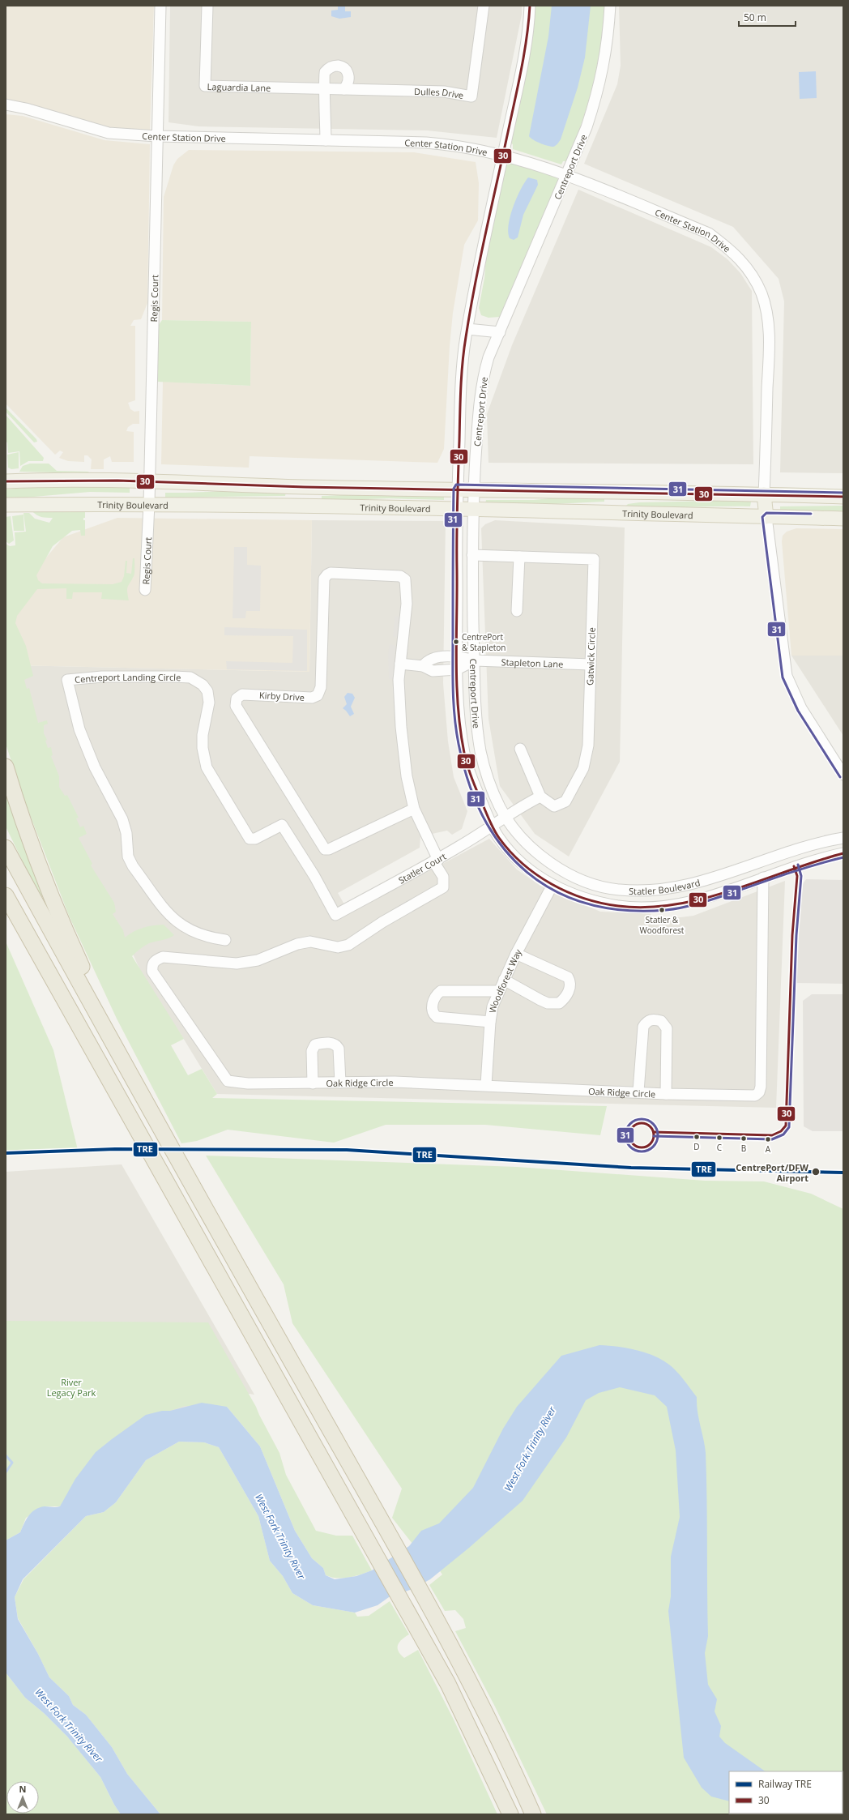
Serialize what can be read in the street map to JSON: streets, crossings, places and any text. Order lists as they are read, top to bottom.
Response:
{
  "streets": {
    "main road": ["Trinity Boulevard"],
    "street": [
      "Laguardia Lane",
      "Dulles Drive",
      "Center Station Drive",
      "Centreport Drive",
      "Regis Court",
      "Gatwick Circle",
      "Stapleton Lane",
      "Centreport Landing Circle",
      "Kirby Drive",
      "Statler Court",
      "Statler Boulevard",
      "Woodforest Way",
      "Oak Ridge Circle"
    ]
  },
  "crossings": [
    ["Laguardia Lane", "Dulles Drive"],
    ["Center Station Drive", "Centreport Drive"],
    ["Center Station Drive", "Regis Court"],
    ["Centreport Drive", "Trinity Boulevard"],
    ["Centreport Drive", "Gatwick Circle"],
    ["Centreport Drive", "Stapleton Lane"],
    ["Centreport Drive", "Statler Court"],
    ["Centreport Drive", "Statler Boulevard"],
    ["Regis Court", "Trinity Boulevard"],
    ["Gatwick Circle", "Stapleton Lane"],
    ["Centreport Landing Circle", "Statler Court"],
    ["Kirby Drive", "Statler Court"],
    ["Kirby Drive", "Oak Ridge Circle"],
    ["Statler Court", "Statler Boulevard"],
    ["Statler Court", "Oak Ridge Circle"],
    ["Statler Boulevard", "Woodforest Way"],
    ["Statler Boulevard", "Oak Ridge Circle"],
    ["Woodforest Way", "Oak Ridge Circle"]
  ],
  "water": ["West Fork Trinity River"],
  "parks": ["River Legacy Park"],
  "places": [
    "CentrePort & Stapleton",
    "Statler & Woodforest",
    "D",
    "C",
    "B",
    "A",
    "CentrePort/DFW Airport"
  ],
  "lines": ["transit line 30", "transit line 31", "rail line TRE"],
  "legend": ["Railway TRE", "30"],
  "scale_bar": "50 m",
  "north": "top"
}
